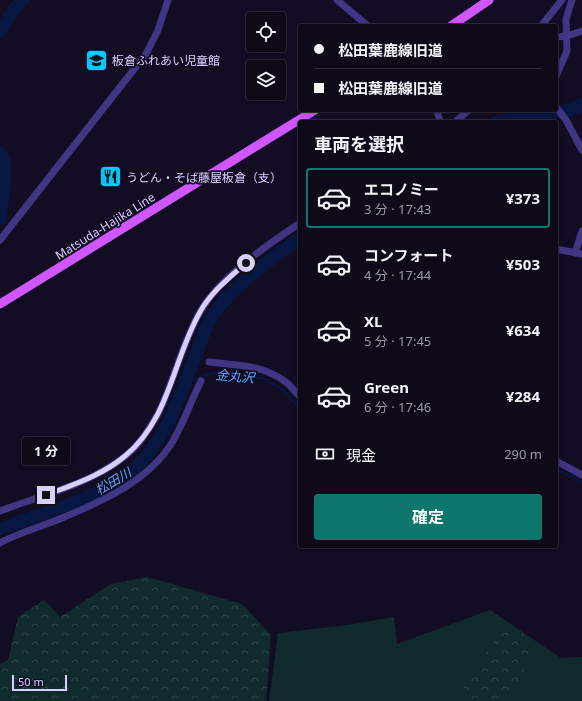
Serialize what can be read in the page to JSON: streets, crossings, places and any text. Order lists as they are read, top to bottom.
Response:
{
  "streets": {
    "main road": ["Matsuda-Hajika Line"]
  },
  "water": ["金丸沢", "松田川"],
  "places": {
    "school or university": ["板倉ふれあい児童館"],
    "restaurant": ["うどん・そば藤屋板倉（支）"]
  },
  "scale_bar": "50 m",
  "page": {
    "banner": ["松田葉鹿線旧道", "松田葉鹿線旧道"],
    "heading": "車両を選択",
    "list": [
      {
        "name": "エコノミー",
        "note": "3 分 · 17:43",
        "value": "¥373"
      },
      {
        "name": "コンフォート",
        "note": "4 分 · 17:44",
        "value": "¥503"
      },
      {
        "name": "XL",
        "note": "5 分 · 17:45",
        "value": "¥634"
      },
      {
        "name": "Green",
        "note": "6 分 · 17:46",
        "value": "¥284"
      }
    ],
    "pay": ["現金", "290 m"],
    "bubble": "1 分",
    "buttons": "確定",
    "scale": "50 m"
  }
}
